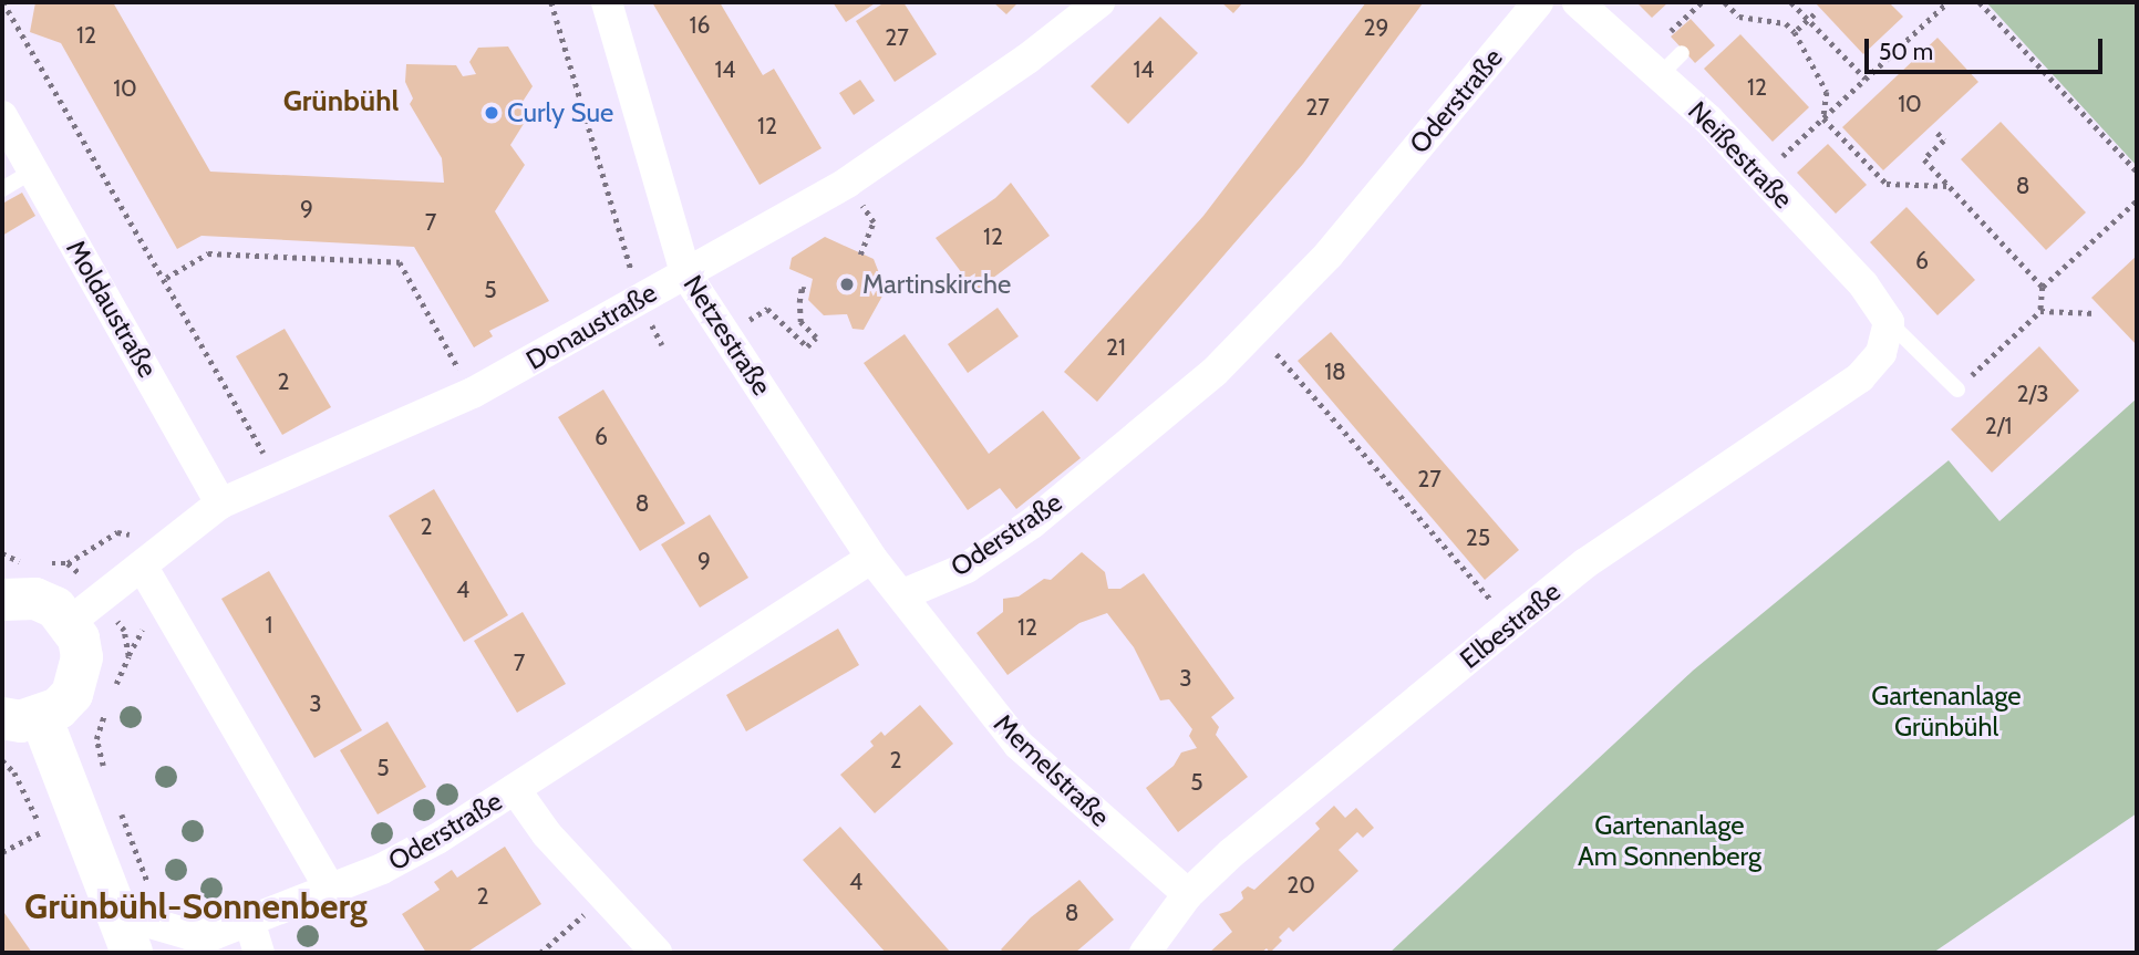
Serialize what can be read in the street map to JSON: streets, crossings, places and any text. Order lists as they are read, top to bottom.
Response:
{
  "streets": {
    "street": [
      "Oderstraße",
      "Neißestraße",
      "Moldaustraße",
      "Donaustraße",
      "Netzestraße",
      "Elbestraße",
      "Memelstraße"
    ]
  },
  "crossings": [
    ["Oderstraße", "Netzestraße"],
    ["Oderstraße", "Memelstraße"],
    ["Neißestraße", "Elbestraße"],
    ["Moldaustraße", "Donaustraße"],
    ["Donaustraße", "Netzestraße"],
    ["Elbestraße", "Memelstraße"]
  ],
  "districts": ["Grünbühl", "Grünbühl-Sonnenberg"],
  "parks": ["Gartenanlage Grünbühl", "Gartenanlage Am Sonnenberg"],
  "places": ["Curly Sue", "Martinskirche"],
  "house_numbers": [
    "16",
    "29",
    "12",
    "27",
    "14",
    "14",
    "12",
    "10",
    "10",
    "27",
    "12",
    "8",
    "9",
    "7",
    "12",
    "6",
    "5",
    "21",
    "18",
    "2",
    "2/3",
    "2/1",
    "6",
    "27",
    "8",
    "2",
    "25",
    "9",
    "4",
    "1",
    "12",
    "7",
    "3",
    "3",
    "2",
    "5",
    "5",
    "4",
    "20",
    "2",
    "8"
  ],
  "scale_bar": "50 m"
}
